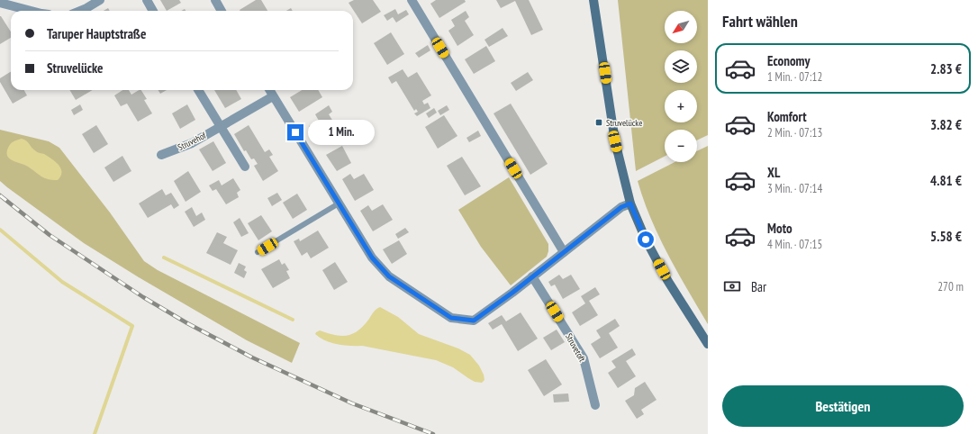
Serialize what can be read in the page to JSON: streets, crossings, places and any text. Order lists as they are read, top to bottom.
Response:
{
  "streets": {
    "street": ["Struvehof", "Struvetoft"]
  },
  "places": {
    "transit": ["Struvelücke"]
  },
  "north": "bottom left",
  "page": {
    "heading": "Fahrt wählen",
    "map_buttons": ["+", "−"],
    "banner": ["Taruper Hauptstraße", "Struvelücke"],
    "list": [
      {
        "name": "Economy",
        "note": "1 Min. · 07:12",
        "value": "2.83 €"
      },
      {
        "name": "Komfort",
        "note": "2 Min. · 07:13",
        "value": "3.82 €"
      },
      {
        "name": "XL",
        "note": "3 Min. · 07:14",
        "value": "4.81 €"
      },
      {
        "name": "Moto",
        "note": "4 Min. · 07:15",
        "value": "5.58 €"
      }
    ],
    "bubble": "1 Min.",
    "pay": ["Bar", "270 m"],
    "buttons": "Bestätigen"
  }
}
